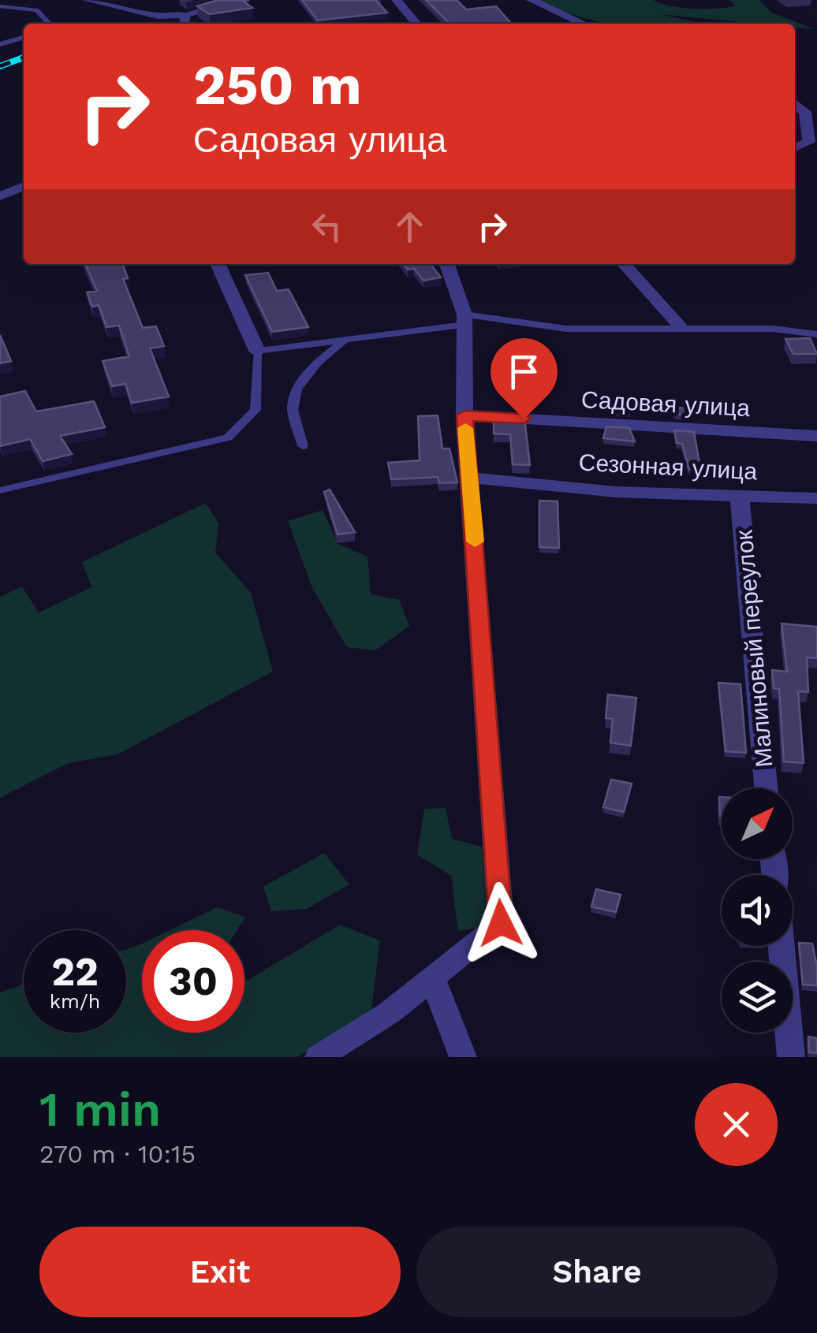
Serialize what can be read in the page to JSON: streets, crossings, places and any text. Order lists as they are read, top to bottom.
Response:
{
  "streets": {
    "street": ["Садовая улица", "Сезонная улица", "Малиновый переулок"]
  },
  "crossings": [
    ["Сезонная улица", "Малиновый переулок"]
  ],
  "north": "top right",
  "page": {
    "turn": ["250 m", "Садовая улица"],
    "speed": "22 km/h",
    "limit": "30",
    "heading": ["1 min", "270 m · 10:15"],
    "buttons": ["Exit", "Share"]
  }
}
